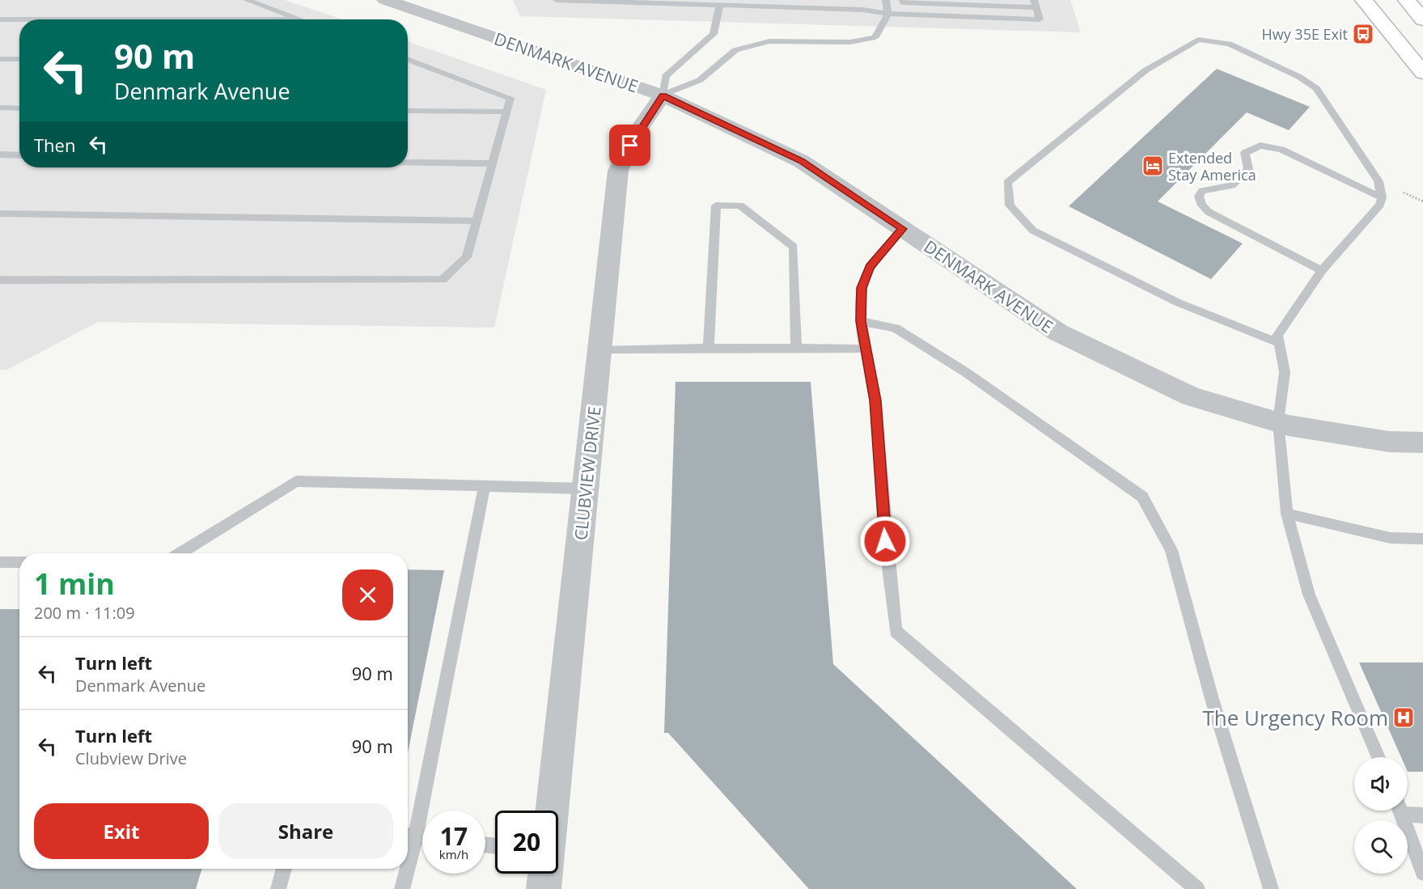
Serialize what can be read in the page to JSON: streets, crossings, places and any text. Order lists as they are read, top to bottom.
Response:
{
  "streets": {
    "street": ["DENMARK AVENUE", "CLUBVIEW DRIVE"]
  },
  "crossings": [
    ["DENMARK AVENUE", "CLUBVIEW DRIVE"]
  ],
  "places": {
    "bus stop": ["Hwy 35E Exit"],
    "hotel": ["Extended Stay America"],
    "hospital": ["The Urgency Room"]
  },
  "page": {
    "turn": ["90 m", "Denmark Avenue"],
    "then": "Then",
    "heading": ["1 min", "200 m · 11:09"],
    "list": [
      {
        "name": "Turn left",
        "note": "Denmark Avenue",
        "value": "90 m"
      },
      {
        "name": "Turn left",
        "note": "Clubview Drive",
        "value": "90 m"
      }
    ],
    "buttons": ["Exit", "Share"],
    "speed": "17 km/h",
    "limit": "20"
  }
}
